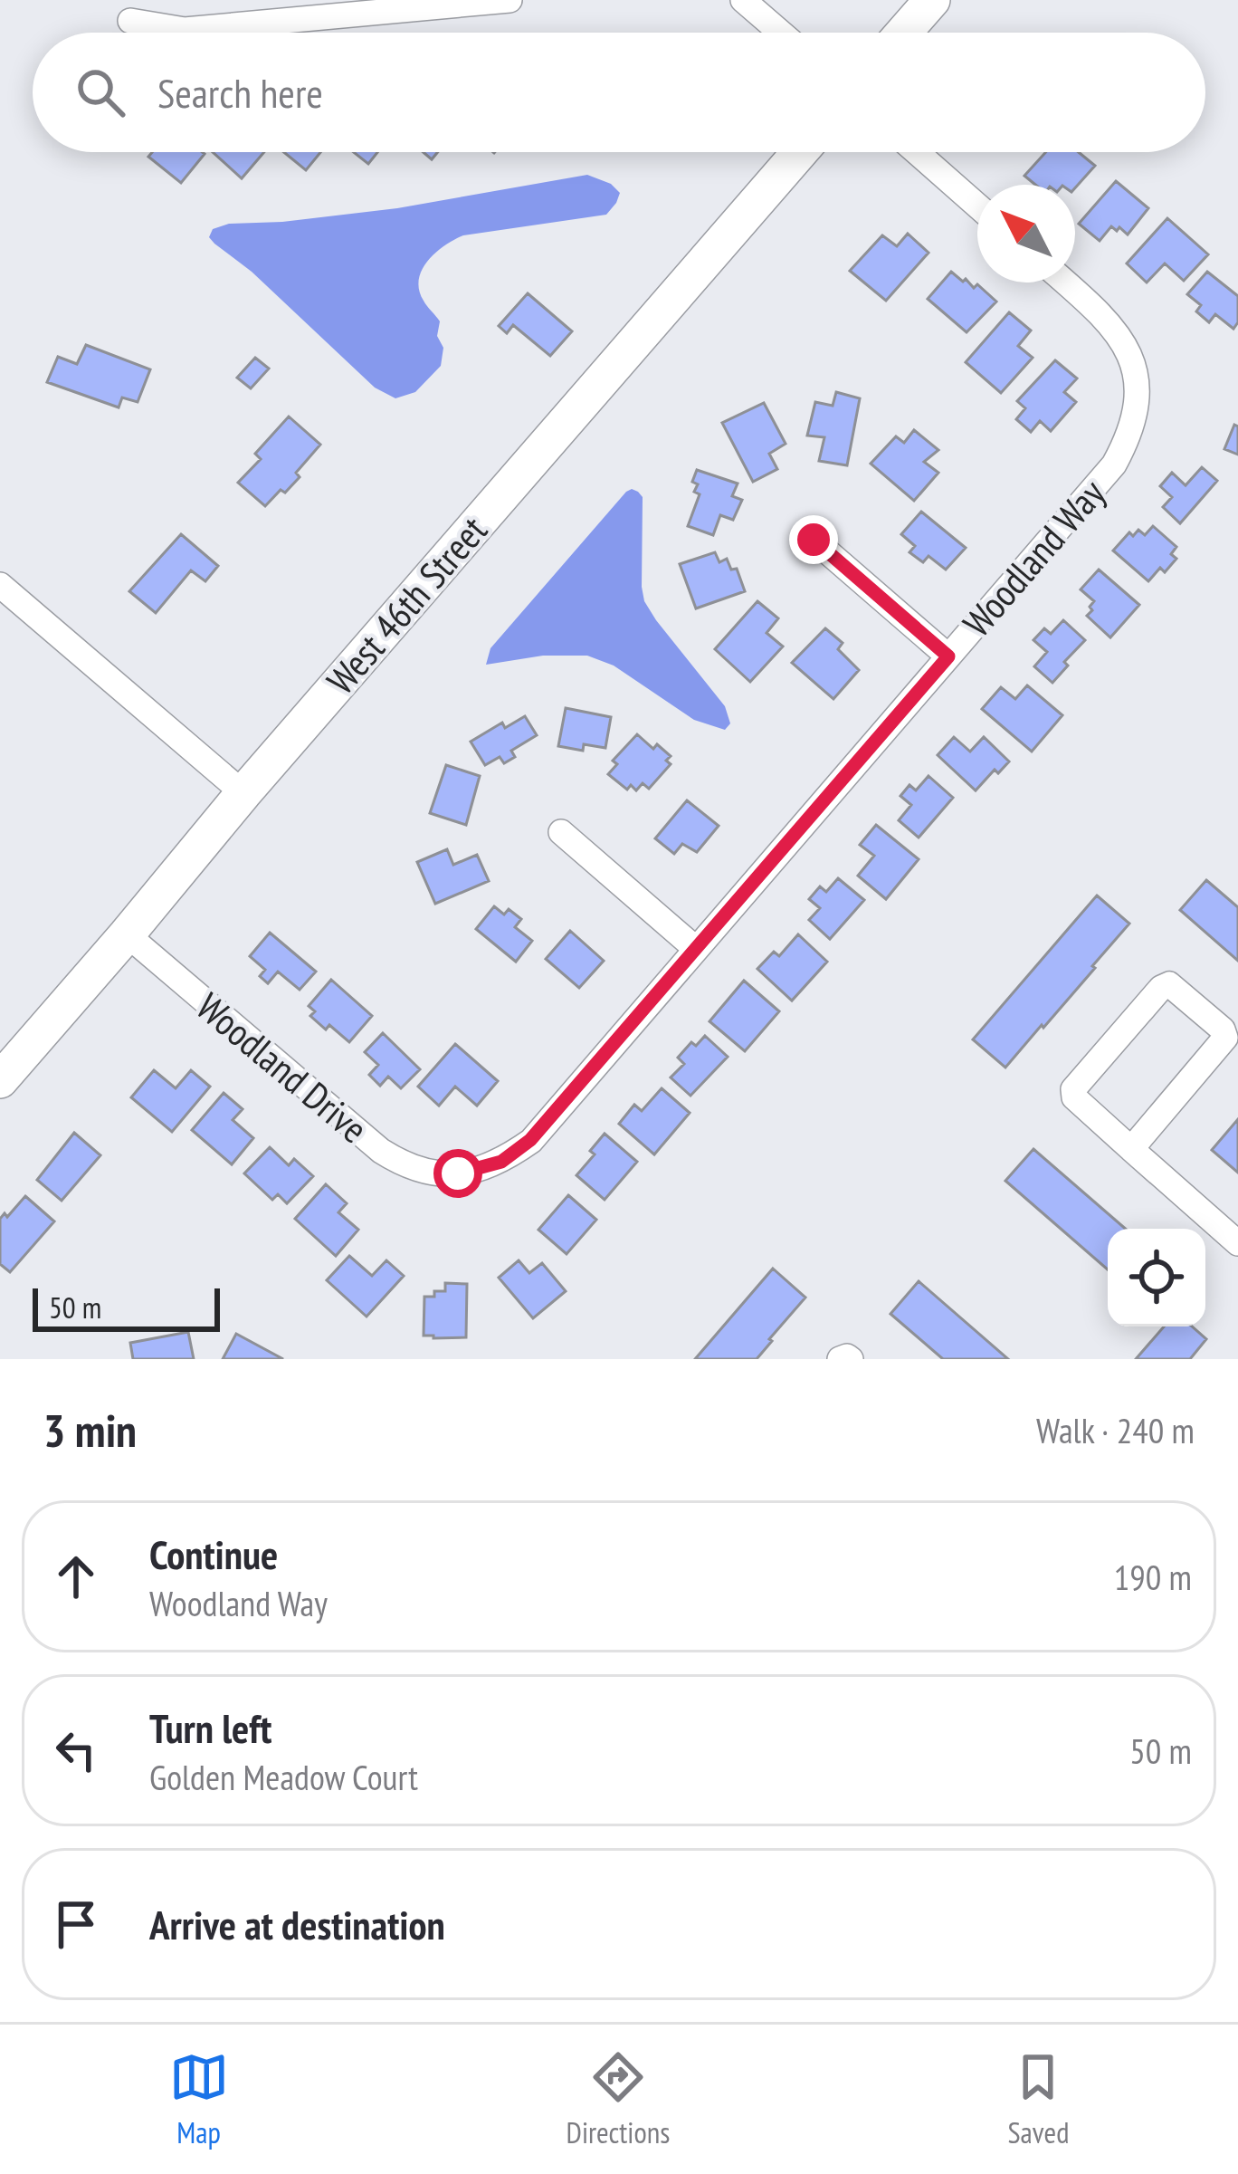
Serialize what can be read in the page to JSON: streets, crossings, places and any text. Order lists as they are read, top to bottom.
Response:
{
  "streets": {
    "street": ["Woodland Way", "West 46th Street", "Woodland Drive"]
  },
  "crossings": [
    ["Woodland Way", "Woodland Drive"],
    ["West 46th Street", "Woodland Drive"]
  ],
  "scale_bar": "50 m",
  "north": "top left",
  "page": {
    "search": "Search here",
    "scale": "50 m",
    "heading": ["3 min", "Walk · 240 m"],
    "list": [
      ["Continue", "Woodland Way", "190 m"],
      ["Turn left", "Golden Meadow Court", "50 m"],
      "Arrive at destination"
    ],
    "nav": ["Map", "Directions", "Saved"]
  }
}
